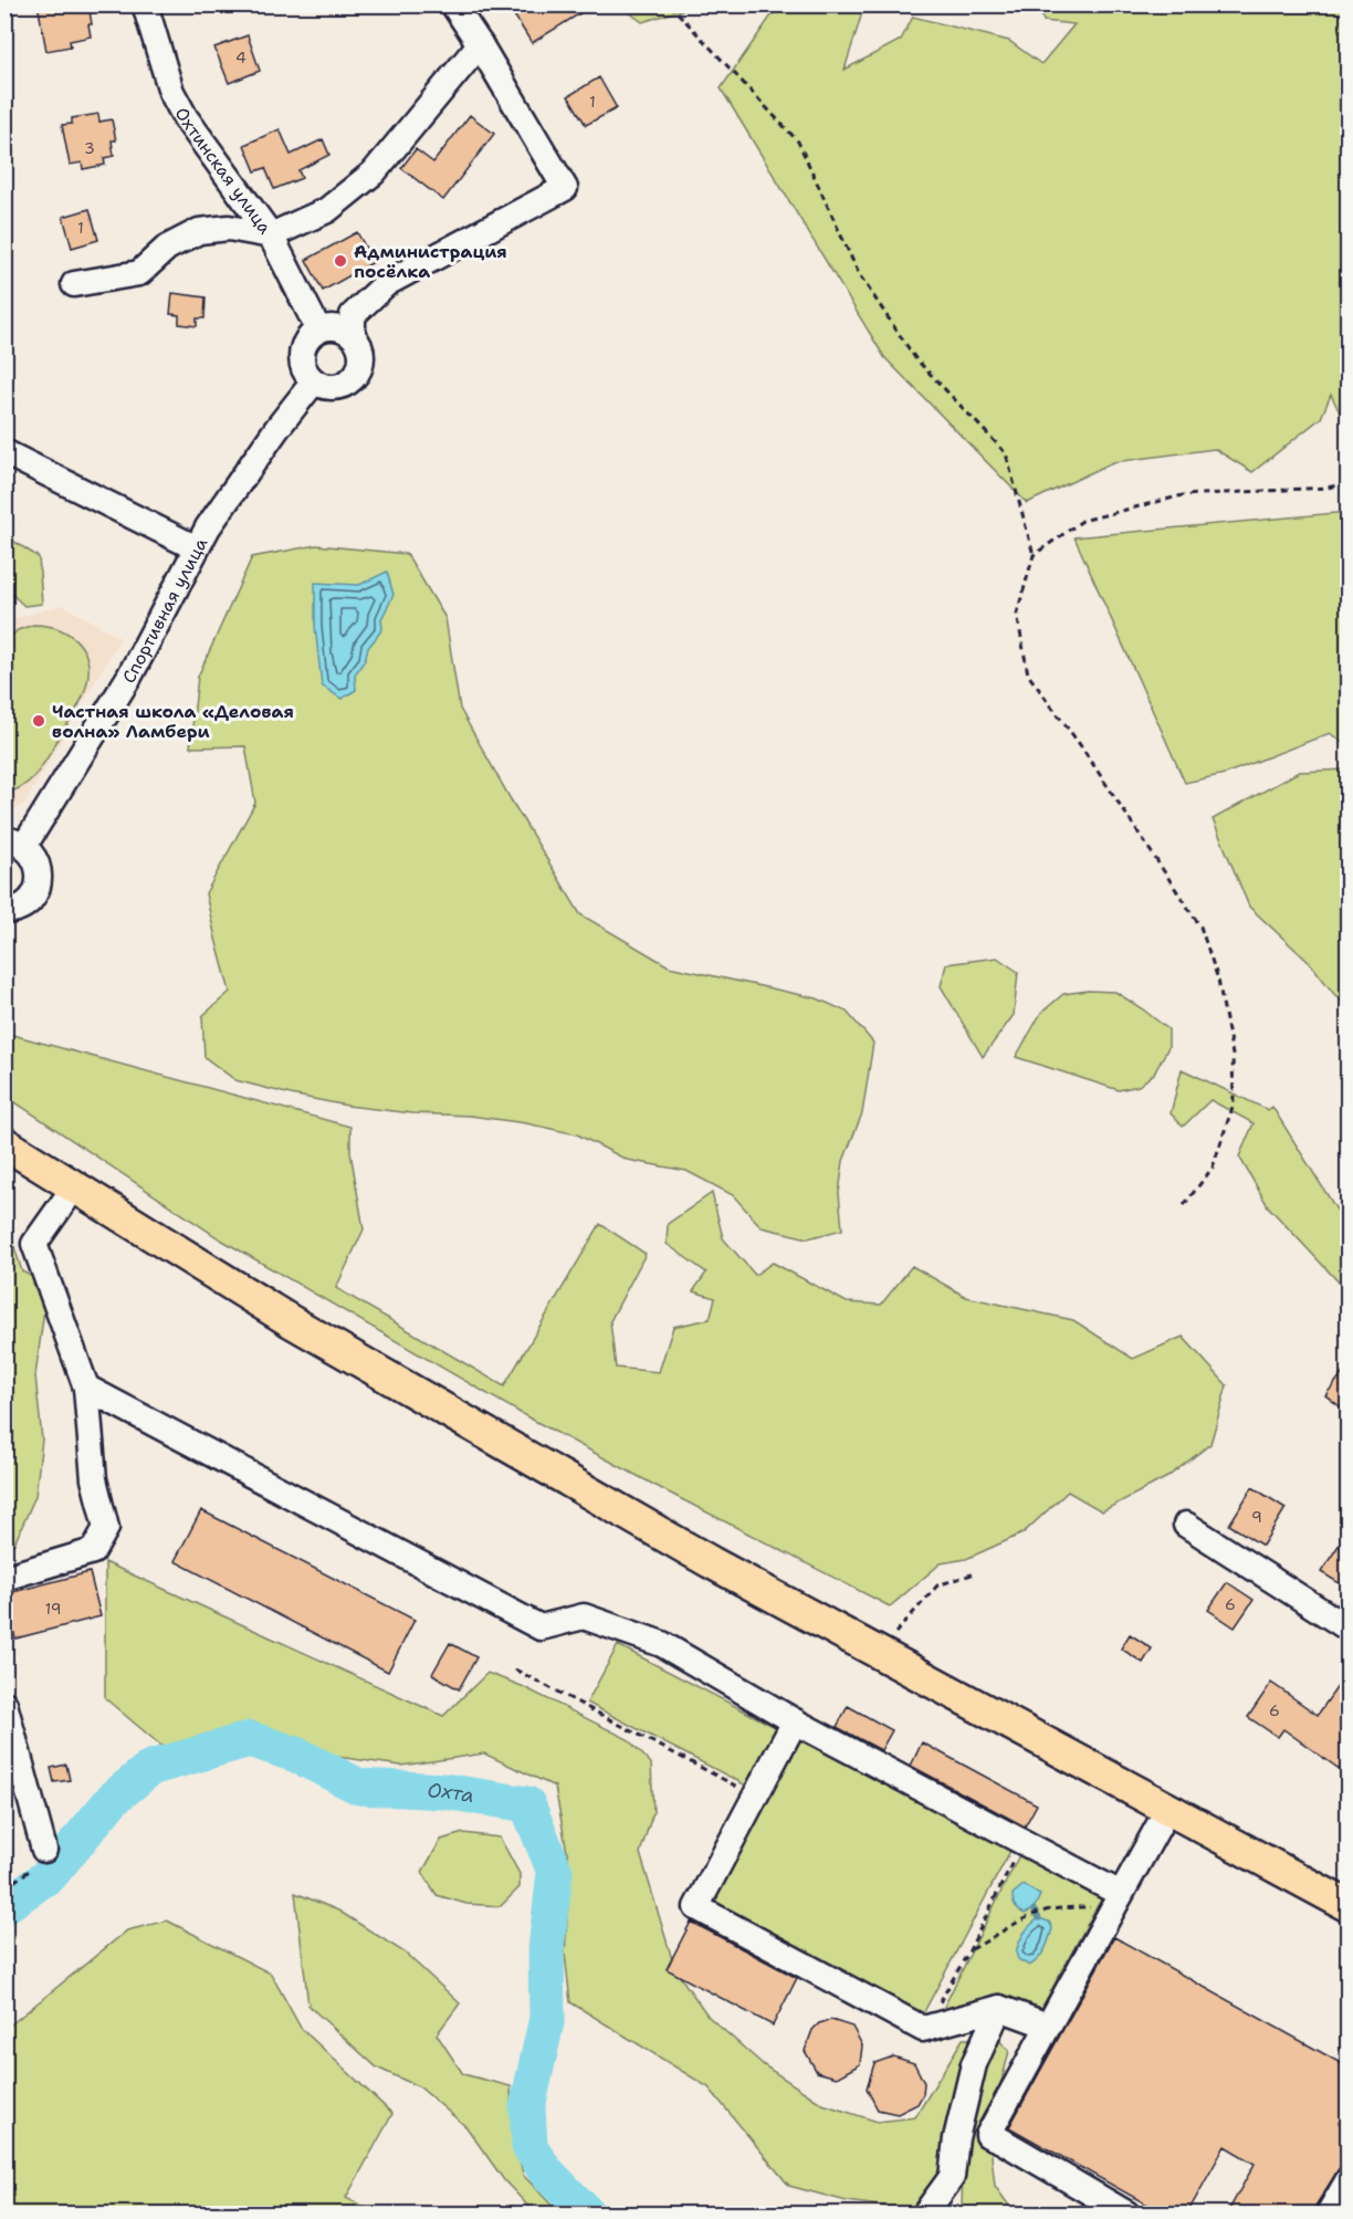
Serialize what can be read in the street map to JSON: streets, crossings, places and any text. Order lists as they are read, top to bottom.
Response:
{
  "streets": {
    "street": ["Охтинская улица", "Спортивная улица"]
  },
  "crossings": [
    ["Охтинская улица", "Спортивная улица"]
  ],
  "water": ["Охта"],
  "places": ["Администрация посёлка", "Частная школа «Деловая волна» Ламбери"],
  "house_numbers": [
    "4",
    "1",
    "3",
    "1",
    "9",
    "6",
    "19",
    "6"
  ]
}
